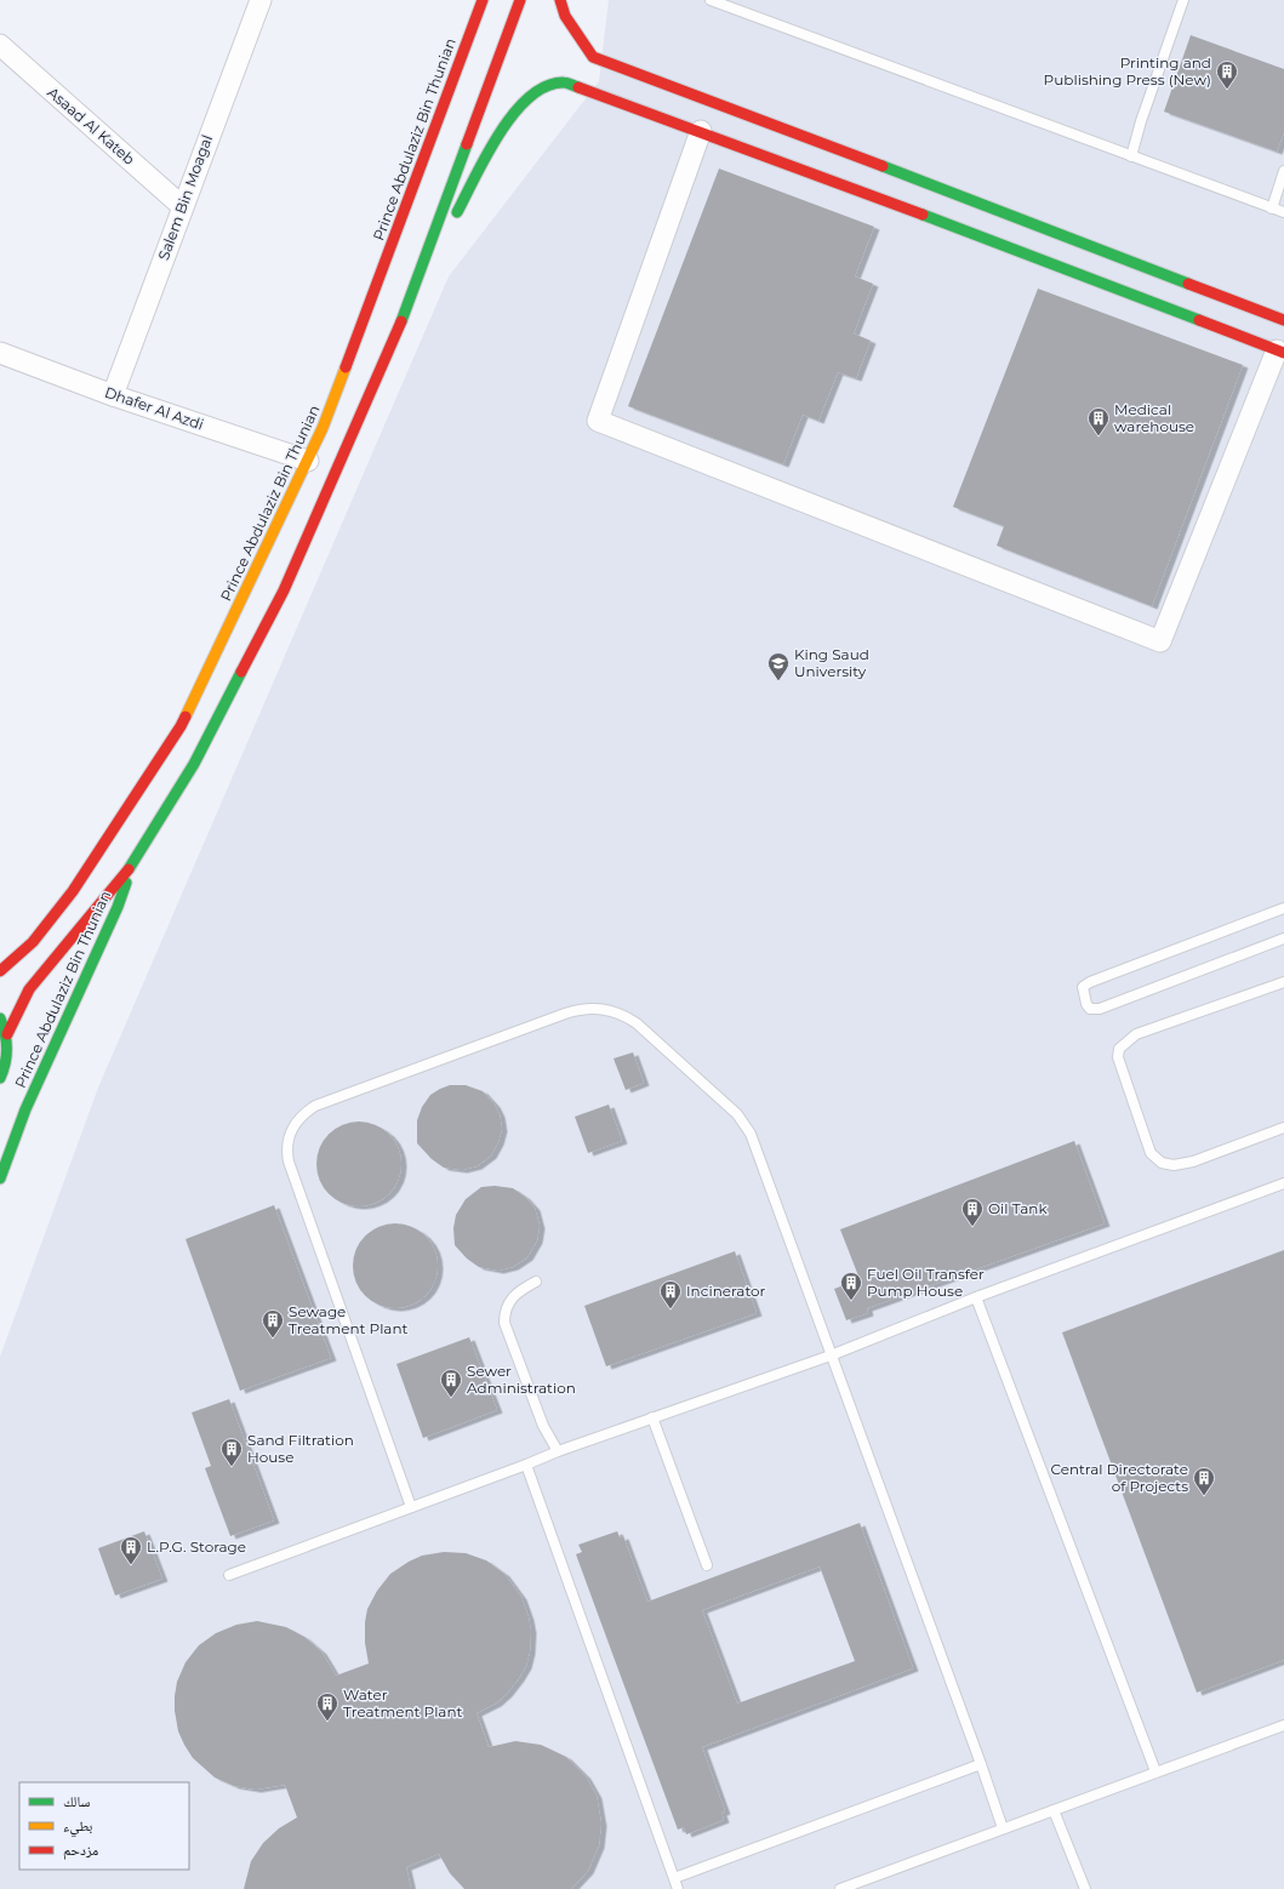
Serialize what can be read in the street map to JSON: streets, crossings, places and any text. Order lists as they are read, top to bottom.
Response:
{
  "streets": {
    "street": [
      "Asaad Al Kateb",
      "Prince Abdulaziz Bin Thunian",
      "Salem Bin Moagal",
      "Dhafer Al Azdi"
    ]
  },
  "crossings": [
    ["Asaad Al Kateb", "Salem Bin Moagal"],
    ["Prince Abdulaziz Bin Thunian", "Dhafer Al Azdi"],
    ["Salem Bin Moagal", "Dhafer Al Azdi"]
  ],
  "places": {
    "building": [
      "Printing and Publishing Press (New)",
      "Medical warehouse",
      "Oil Tank",
      "Fuel Oil Transfer Pump House",
      "Incinerator",
      "Sewage Treatment Plant",
      "Sewer Administration",
      "Sand Filtration House",
      "Central Directorate of Projects",
      "L.P.G. Storage",
      "Water Treatment Plant"
    ],
    "school or university": ["King Saud University"]
  },
  "legend": ["سالك", "بطيء", "مزدحم"]
}
